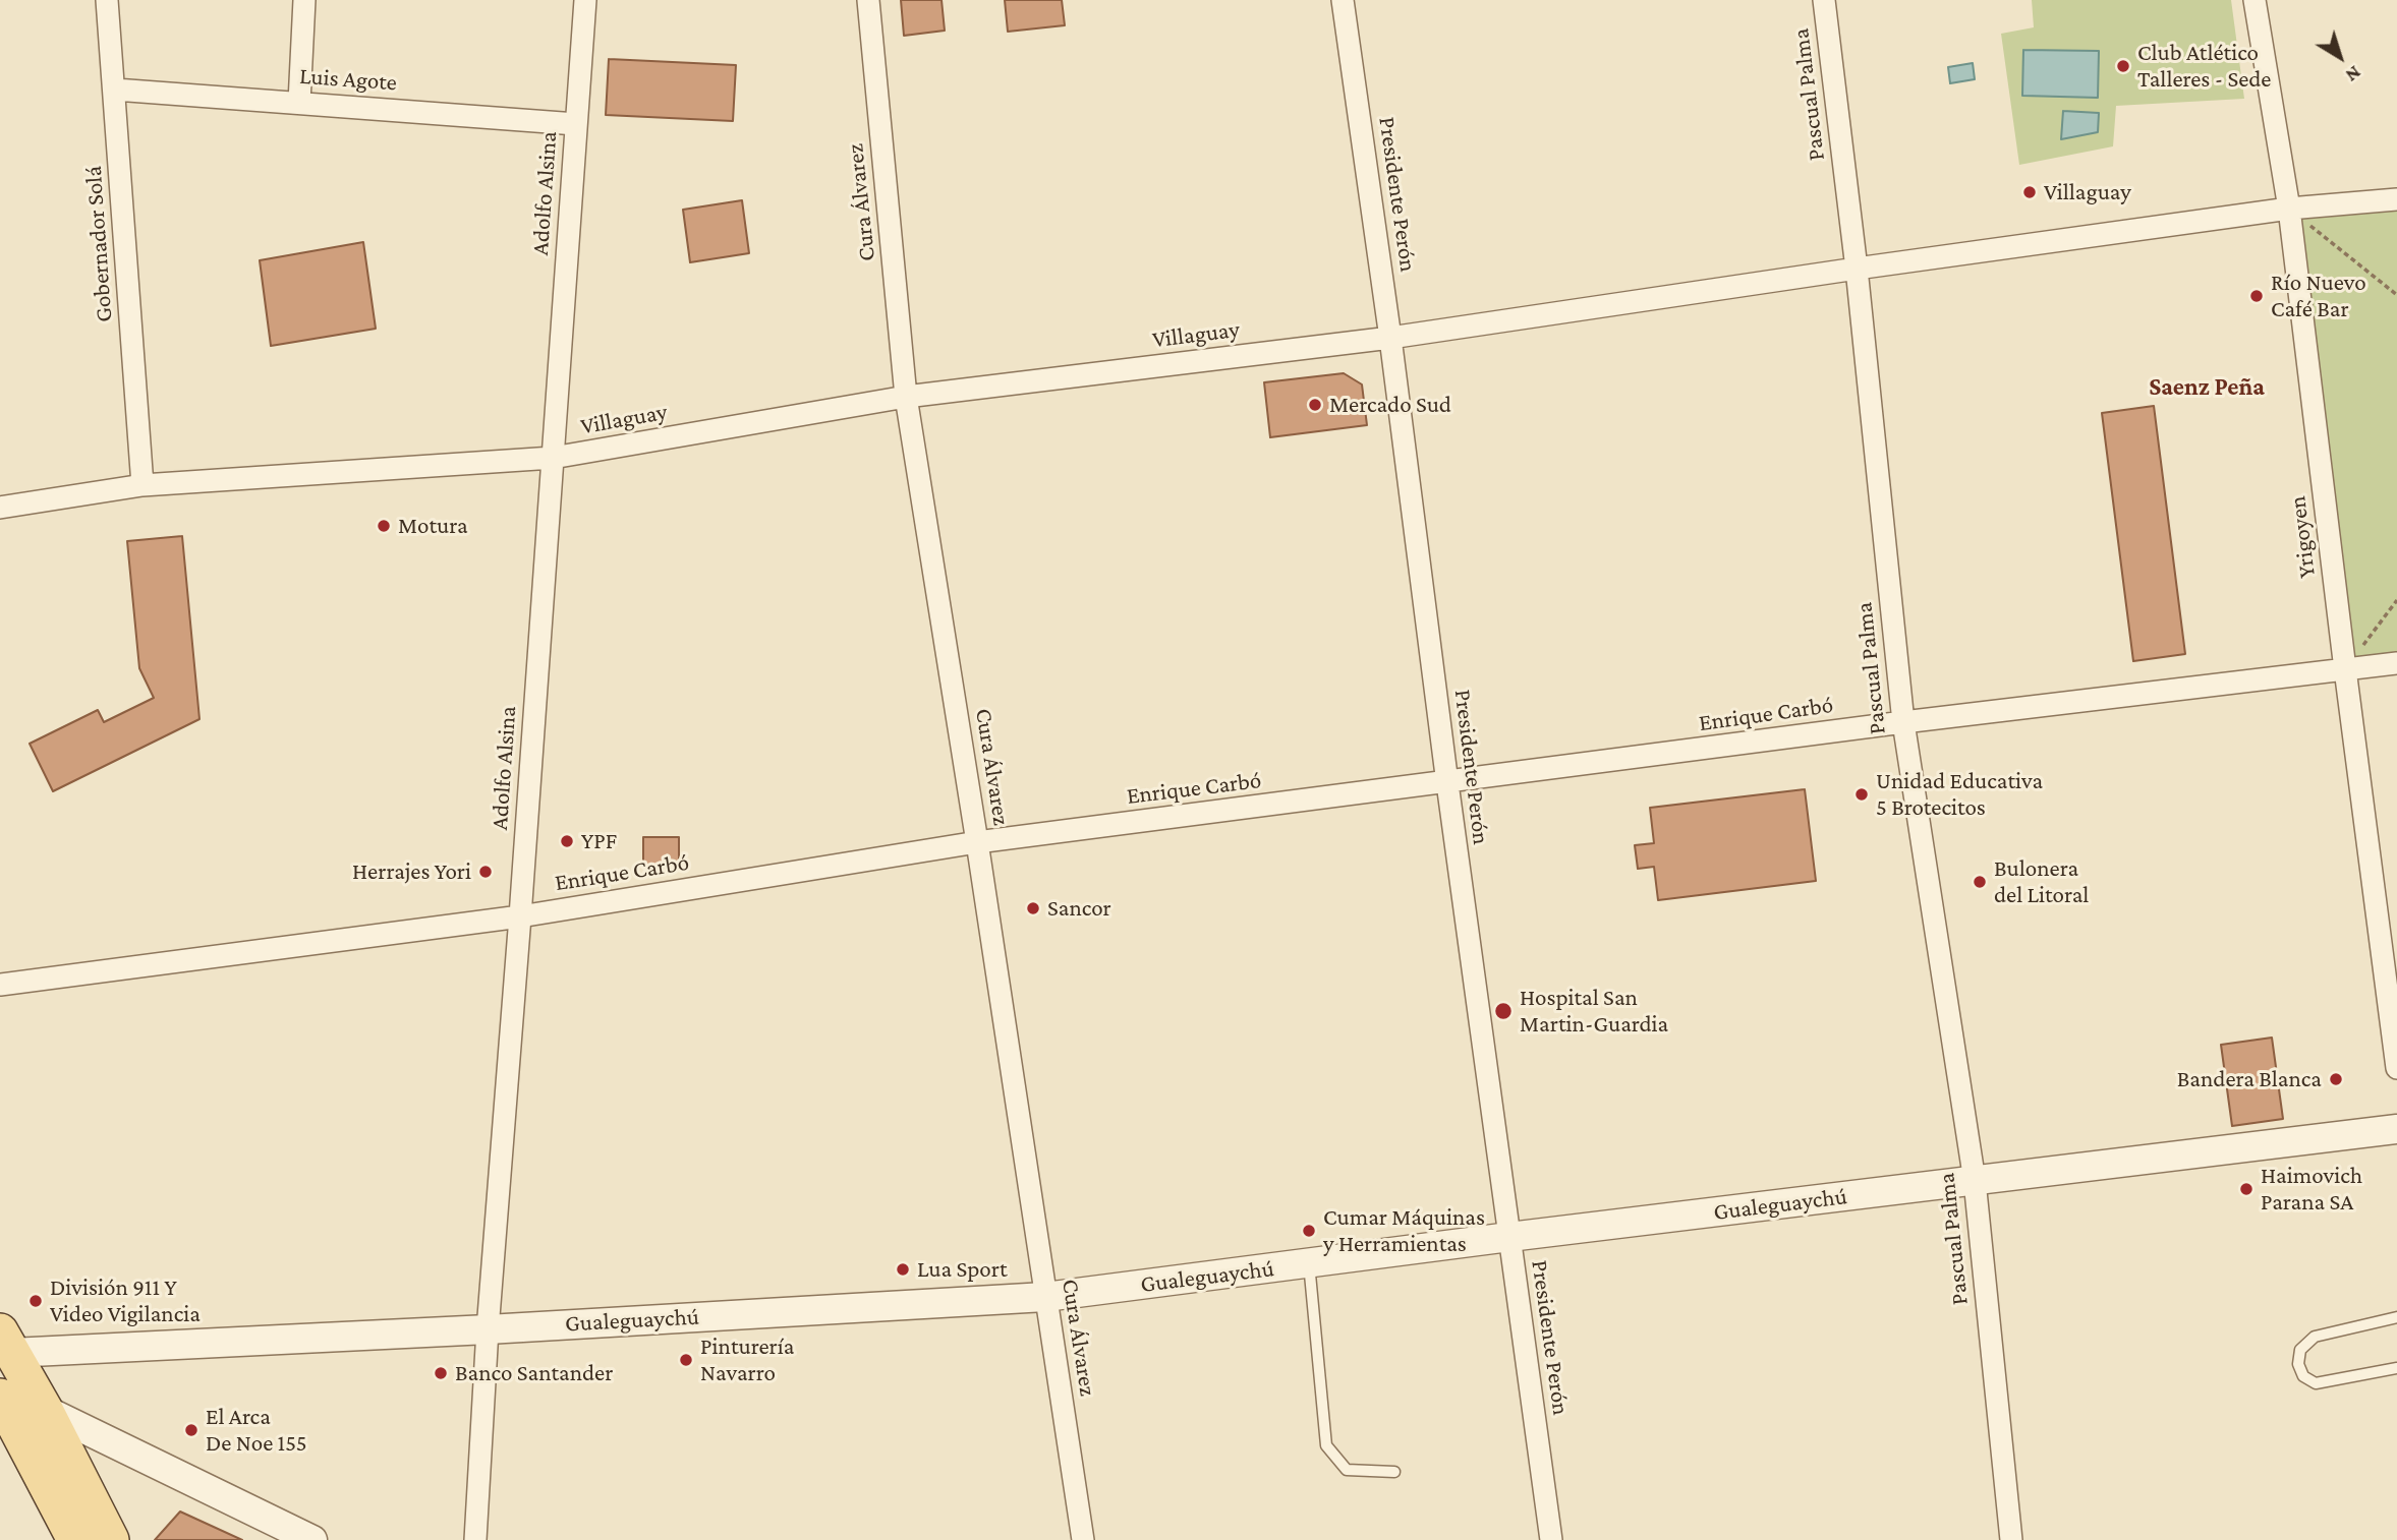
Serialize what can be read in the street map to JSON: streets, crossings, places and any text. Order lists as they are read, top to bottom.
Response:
{
  "streets": {
    "street": [
      "Luis Agote",
      "Pascual Palma",
      "Adolfo Alsina",
      "Presidente Perón",
      "Cura Álvarez",
      "Gobernador Solá",
      "Villaguay",
      "Yrigoyen",
      "Enrique Carbó",
      "Gualeguaychú"
    ]
  },
  "crossings": [
    ["Luis Agote", "Adolfo Alsina"],
    ["Luis Agote", "Gobernador Solá"],
    ["Pascual Palma", "Villaguay"],
    ["Pascual Palma", "Enrique Carbó"],
    ["Pascual Palma", "Gualeguaychú"],
    ["Adolfo Alsina", "Villaguay"],
    ["Adolfo Alsina", "Enrique Carbó"],
    ["Adolfo Alsina", "Gualeguaychú"],
    ["Presidente Perón", "Villaguay"],
    ["Presidente Perón", "Enrique Carbó"],
    ["Presidente Perón", "Gualeguaychú"],
    ["Cura Álvarez", "Villaguay"],
    ["Cura Álvarez", "Enrique Carbó"],
    ["Cura Álvarez", "Gualeguaychú"],
    ["Gobernador Solá", "Villaguay"],
    ["Villaguay", "Yrigoyen"],
    ["Yrigoyen", "Enrique Carbó"]
  ],
  "districts": ["Saenz Peña"],
  "places": [
    "Club Atlético Talleres - Sede",
    "Villaguay",
    "Río Nuevo Café Bar",
    "Mercado Sud",
    "Motura",
    "Unidad Educativa 5 Brotecitos",
    "YPF",
    "Herrajes Yori",
    "Bulonera del Litoral",
    "Sancor",
    "Hospital San Martin-Guardia",
    "Bandera Blanca",
    "Haimovich Parana SA",
    "Cumar Máquinas y Herramientas",
    "Lua Sport",
    "División 911 Y Video Vigilancia",
    "Pinturería Navarro",
    "Banco Santander",
    "El Arca De Noe 155"
  ],
  "north": "bottom right"
}
